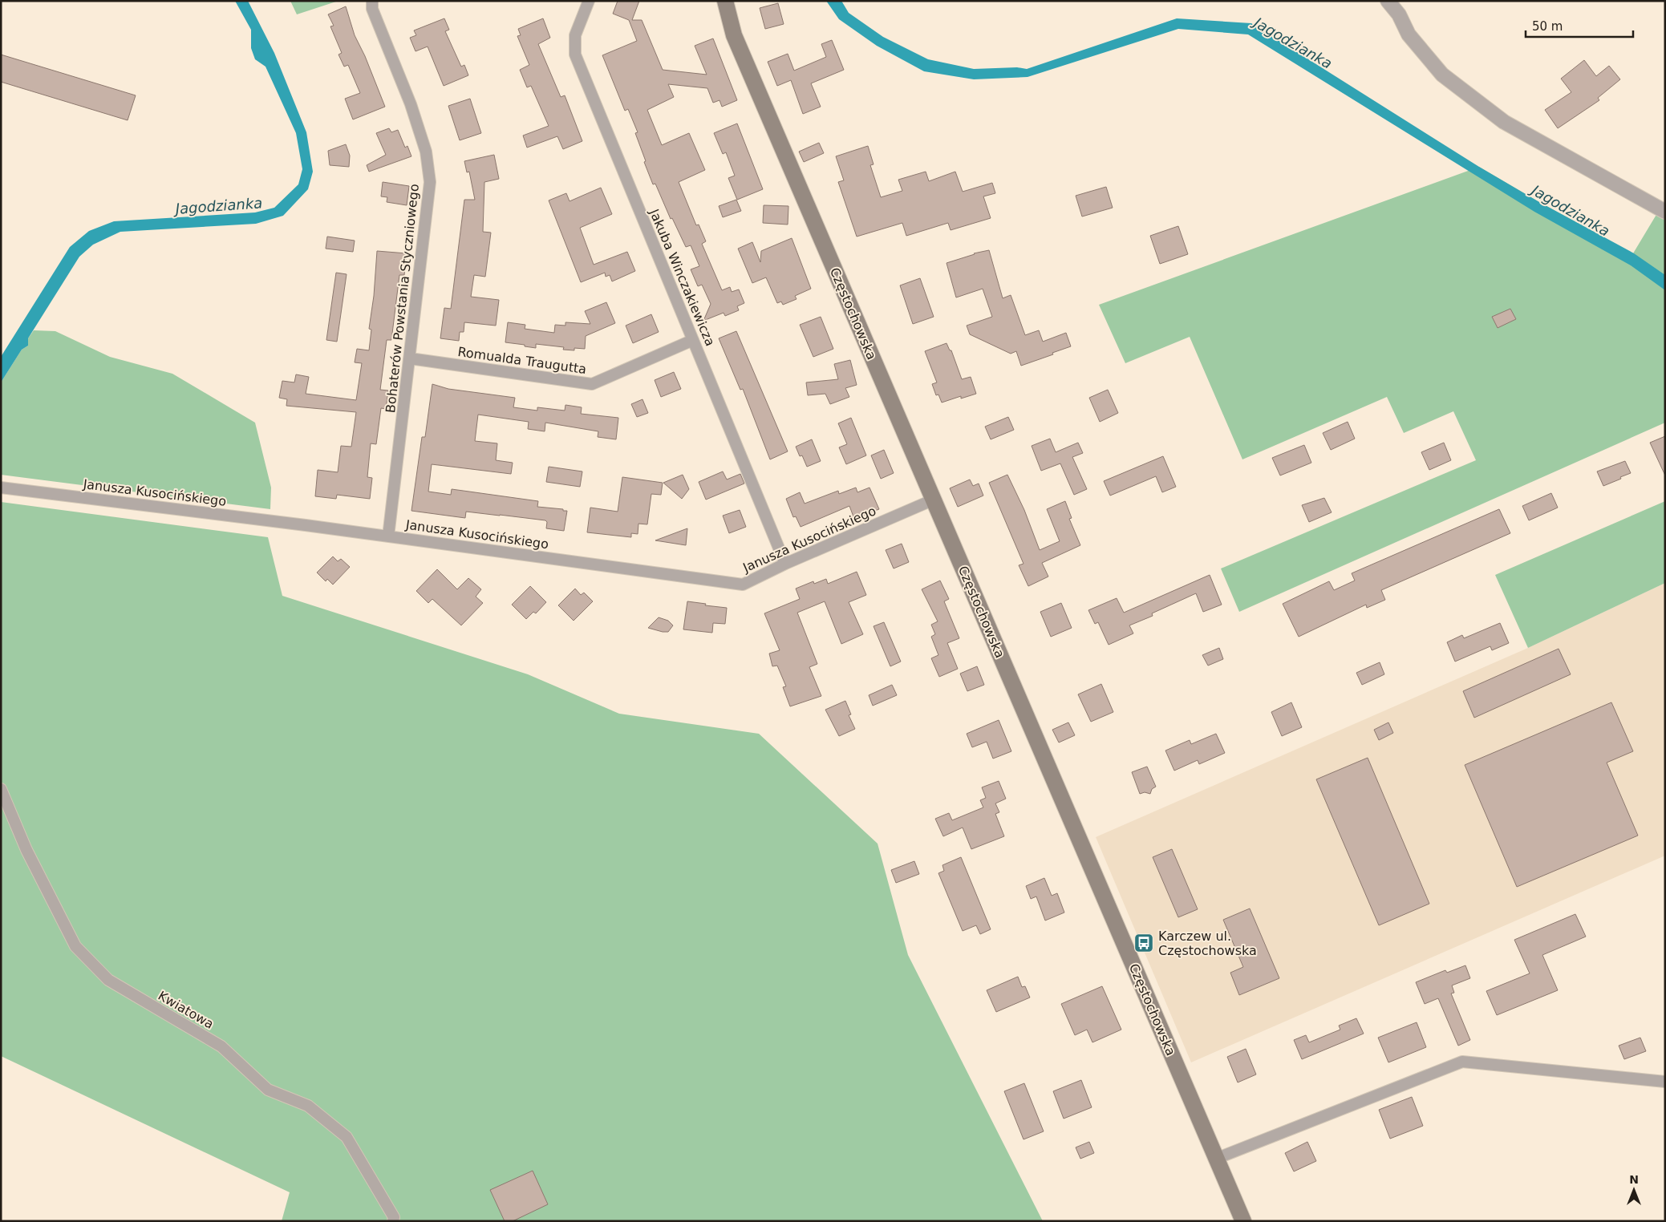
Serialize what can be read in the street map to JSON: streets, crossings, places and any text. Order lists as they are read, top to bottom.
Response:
{
  "streets": {
    "main road": ["Częstochowska"],
    "street": [
      "Jakuba Winczakiewicza",
      "Bohaterów Powstania Styczniowego",
      "Romualda Traugutta",
      "Janusza Kusocińskiego",
      "Kwiatowa"
    ]
  },
  "crossings": [
    ["Jakuba Winczakiewicza", "Romualda Traugutta"],
    ["Jakuba Winczakiewicza", "Janusza Kusocińskiego"],
    ["Bohaterów Powstania Styczniowego", "Romualda Traugutta"],
    ["Bohaterów Powstania Styczniowego", "Janusza Kusocińskiego"],
    ["Częstochowska", "Janusza Kusocińskiego"]
  ],
  "water": ["Jagodzianka"],
  "places": {
    "bus stop": ["Karczew ul. Częstochowska"]
  },
  "scale_bar": "50 m",
  "north": "top"
}
